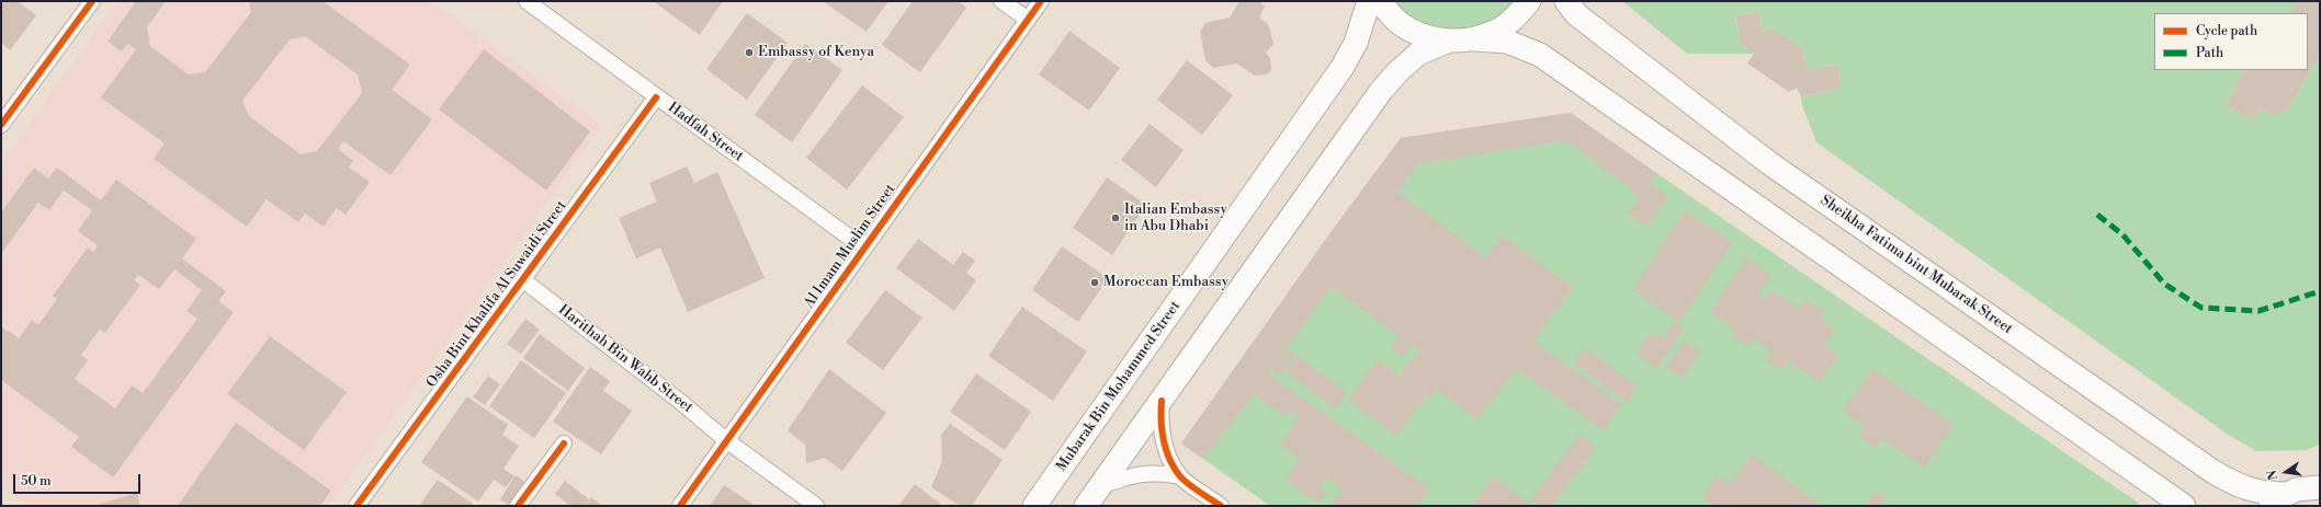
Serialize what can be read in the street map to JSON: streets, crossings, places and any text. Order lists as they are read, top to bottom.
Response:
{
  "streets": {
    "main road": ["Sheikha Fatima bint Mubarak Street", "Mubarak Bin Mohammed Street"],
    "street": [
      "Hadfah Street",
      "Al Imam Muslim Street",
      "Osha Bint Khalifa Al Suwaidi Street",
      "Harithah Bin Wahb Street"
    ]
  },
  "crossings": [
    ["Hadfah Street", "Al Imam Muslim Street"],
    ["Hadfah Street", "Osha Bint Khalifa Al Suwaidi Street"],
    ["Al Imam Muslim Street", "Harithah Bin Wahb Street"],
    ["Osha Bint Khalifa Al Suwaidi Street", "Harithah Bin Wahb Street"]
  ],
  "places": ["Embassy of Kenya", "Italian Embassy in Abu Dhabi", "Moroccan Embassy"],
  "legend": ["Cycle path", "Path"],
  "scale_bar": "50 m",
  "north": "left"
}
